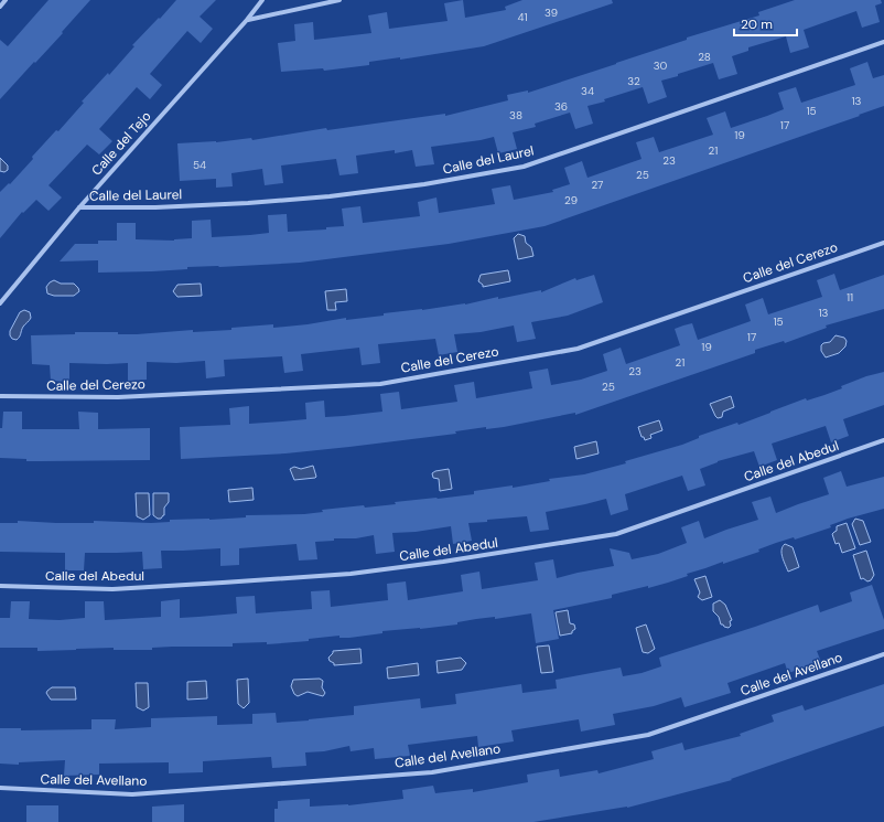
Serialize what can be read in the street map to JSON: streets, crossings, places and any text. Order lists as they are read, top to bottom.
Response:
{
  "streets": {
    "street": [
      "Calle del Tejo",
      "Calle del Laurel",
      "Calle del Cerezo",
      "Calle del Abedul",
      "Calle del Avellano"
    ]
  },
  "crossings": [
    ["Calle del Tejo", "Calle del Laurel"]
  ],
  "house_numbers": [
    "39",
    "41",
    "28",
    "30",
    "32",
    "34",
    "13",
    "36",
    "15",
    "38",
    "17",
    "19",
    "21",
    "23",
    "54",
    "25",
    "27",
    "29",
    "11",
    "13",
    "15",
    "17",
    "19",
    "21",
    "23",
    "25"
  ],
  "scale_bar": "20 m"
}
